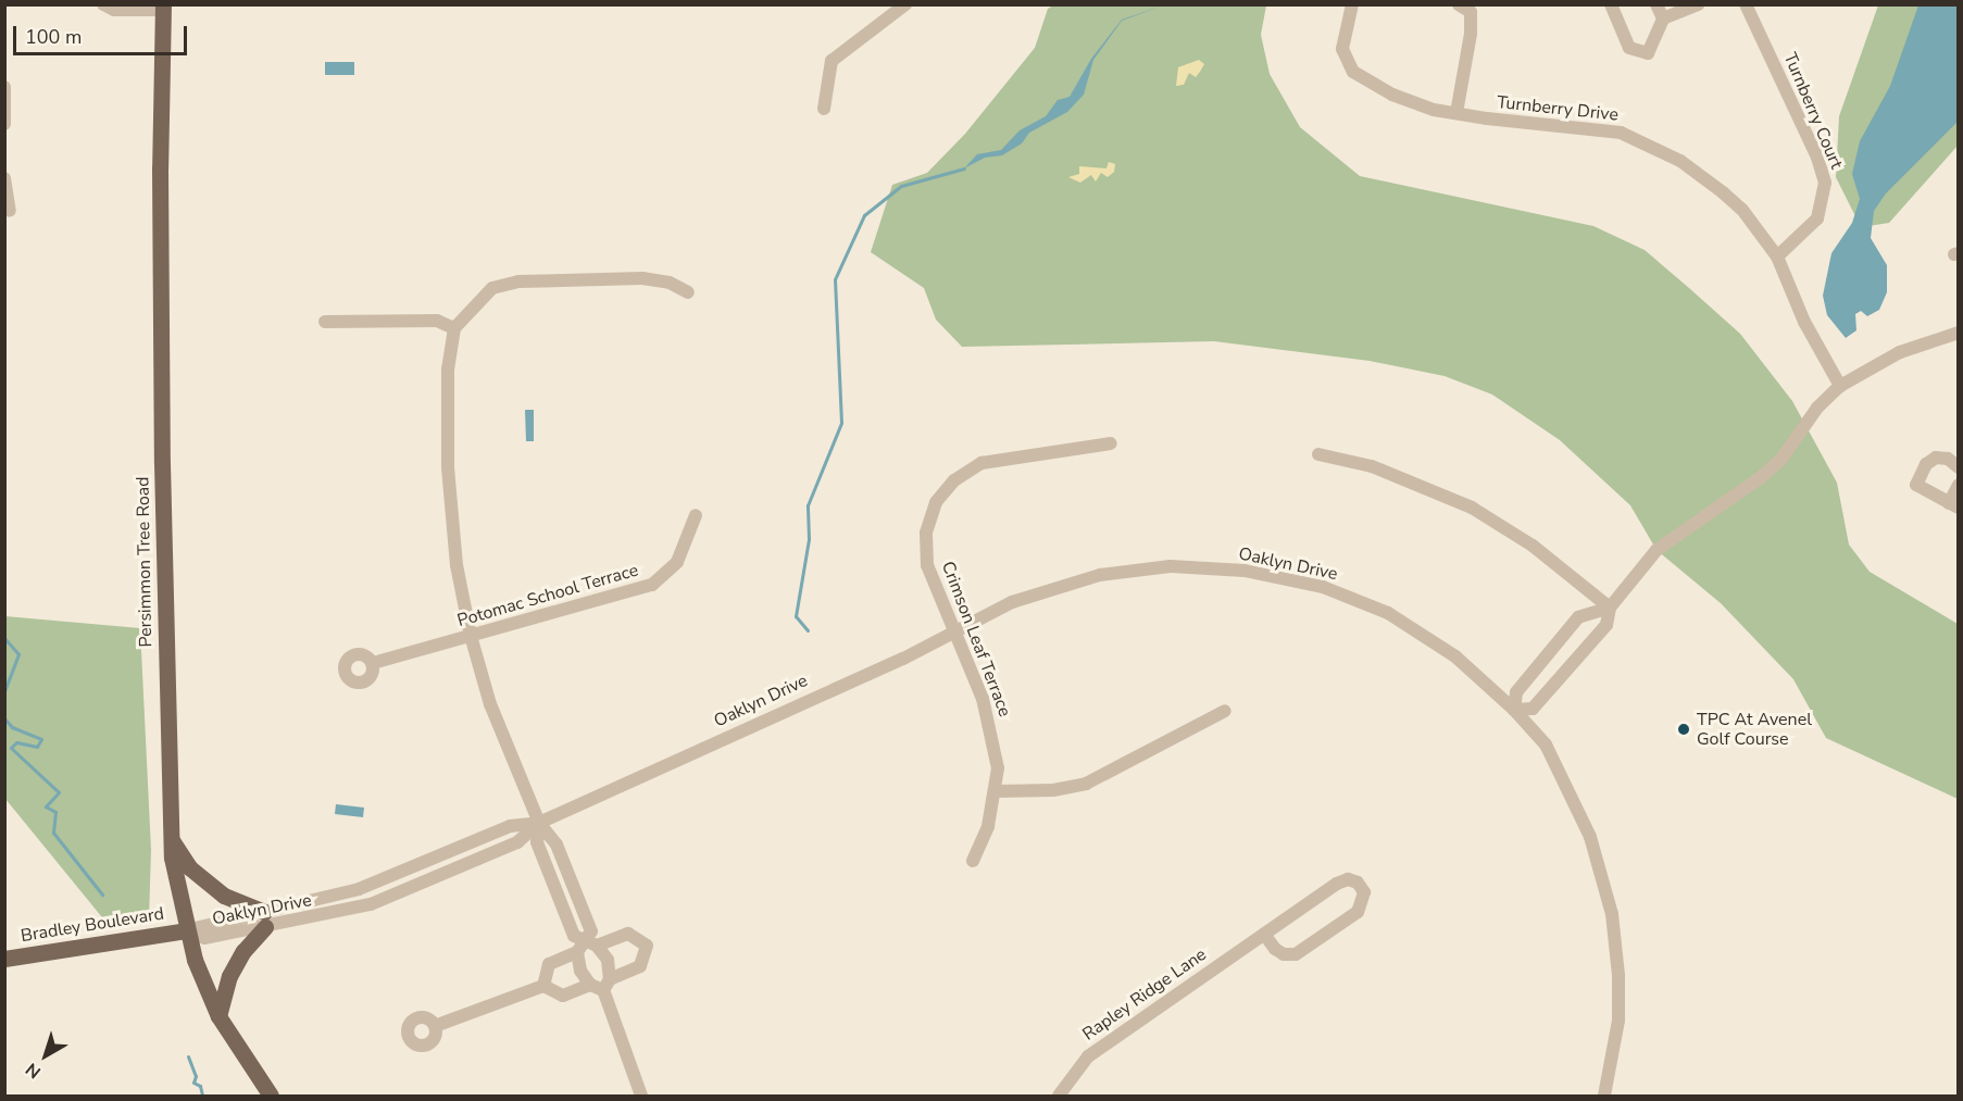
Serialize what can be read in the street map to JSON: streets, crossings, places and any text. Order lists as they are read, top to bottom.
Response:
{
  "streets": {
    "main road": ["Persimmon Tree Road", "Bradley Boulevard"],
    "street": [
      "Turnberry Drive",
      "Turnberry Court",
      "Oaklyn Drive",
      "Potomac School Terrace",
      "Crimson Leaf Terrace",
      "Rapley Ridge Lane"
    ]
  },
  "crossings": [
    ["Turnberry Drive", "Turnberry Court"],
    ["Persimmon Tree Road", "Oaklyn Drive"],
    ["Persimmon Tree Road", "Bradley Boulevard"],
    ["Oaklyn Drive", "Crimson Leaf Terrace"],
    ["Oaklyn Drive", "Bradley Boulevard"]
  ],
  "places": ["TPC At Avenel Golf Course"],
  "scale_bar": "100 m",
  "north": "bottom left"
}
